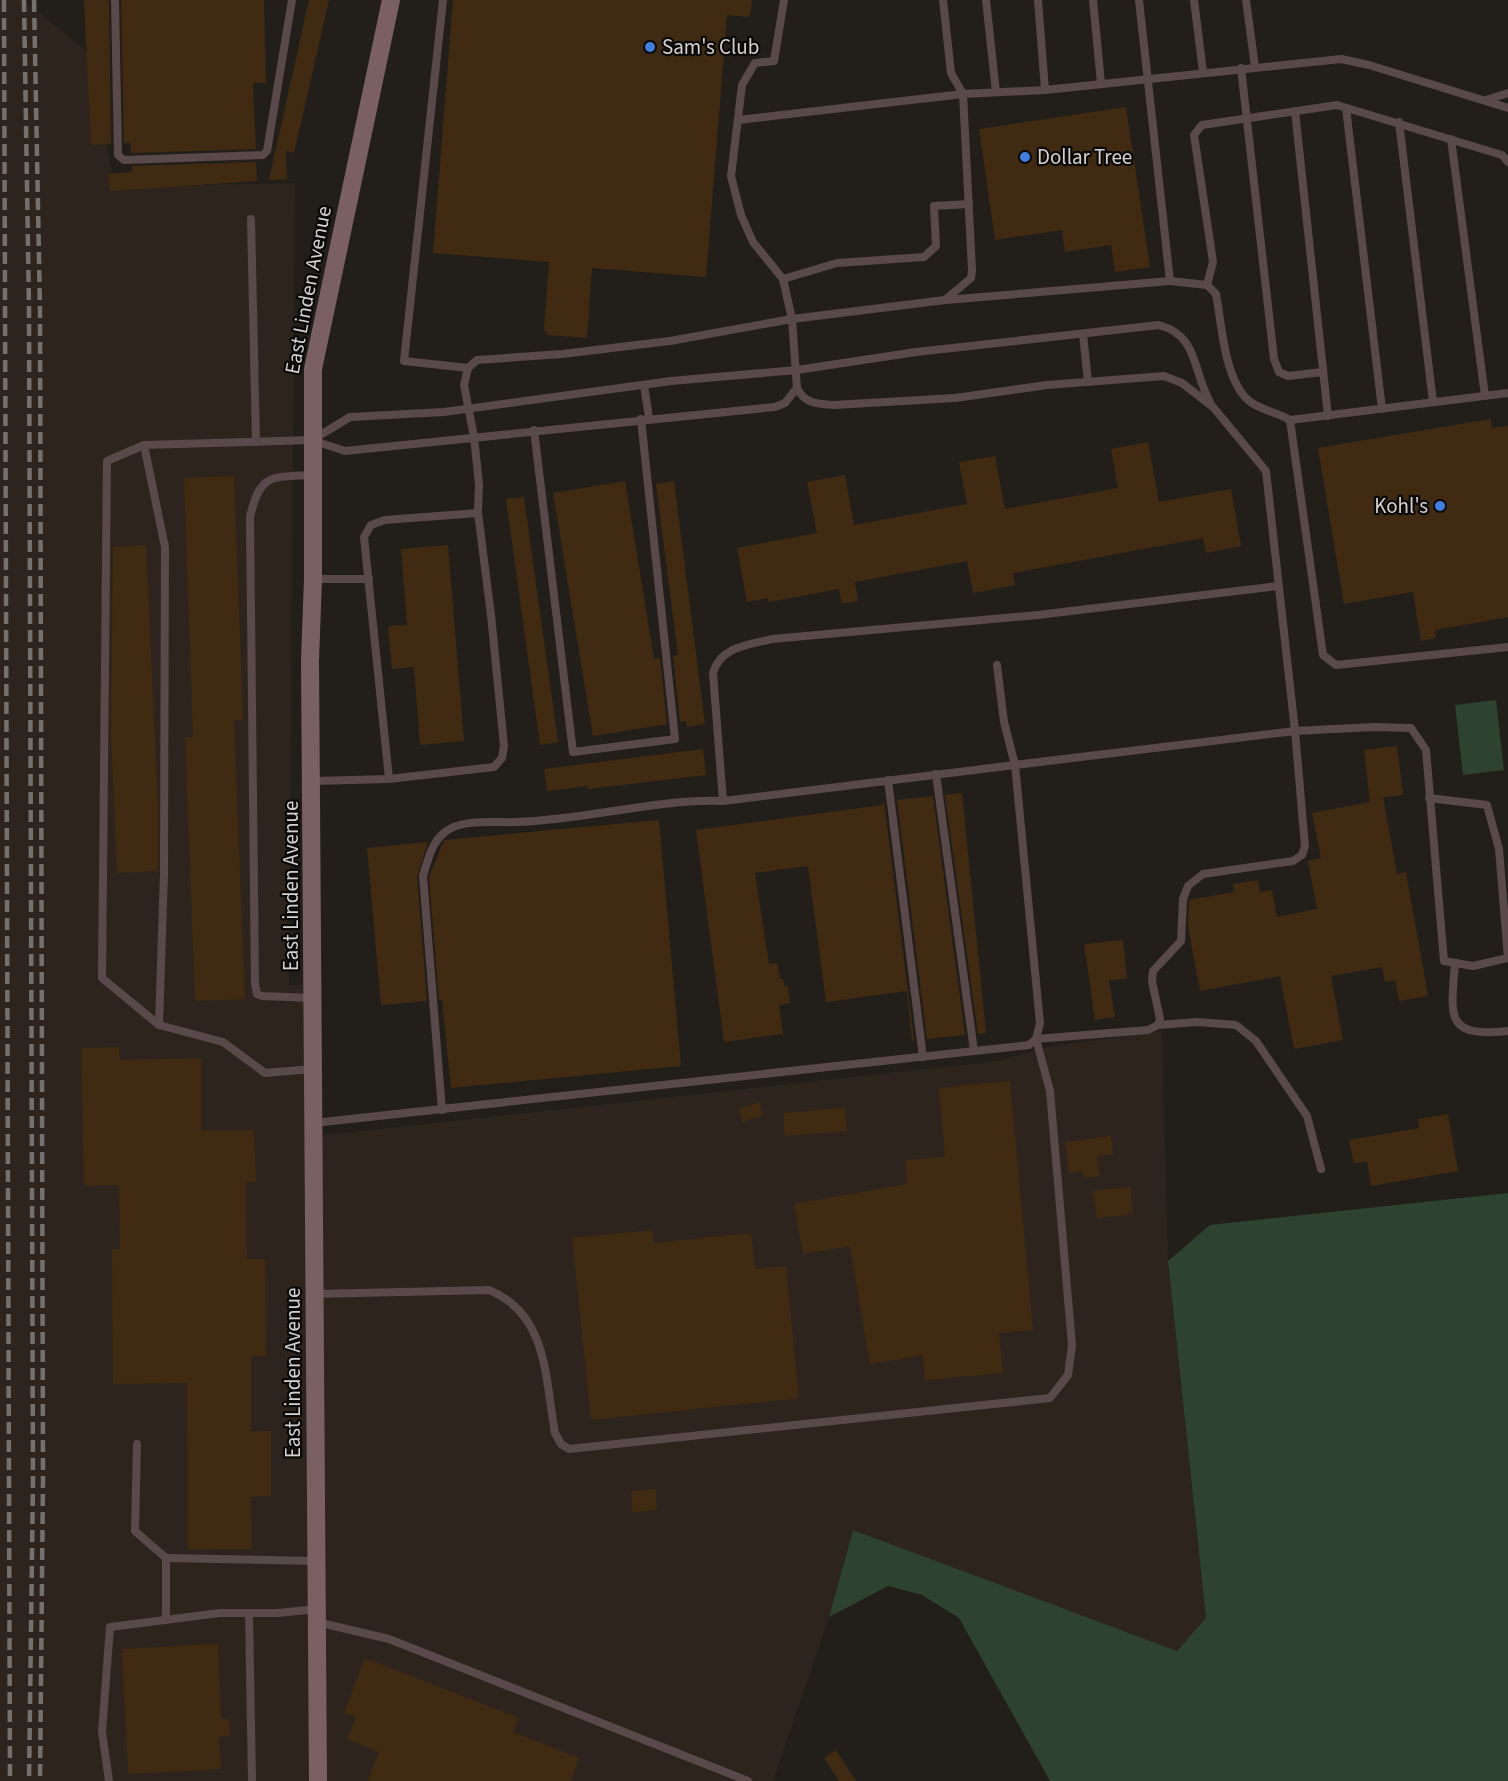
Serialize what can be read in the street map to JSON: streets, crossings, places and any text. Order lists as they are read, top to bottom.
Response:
{
  "streets": {
    "street": ["East Linden Avenue"]
  },
  "places": ["Sam's Club", "Dollar Tree", "Kohl's"]
}
